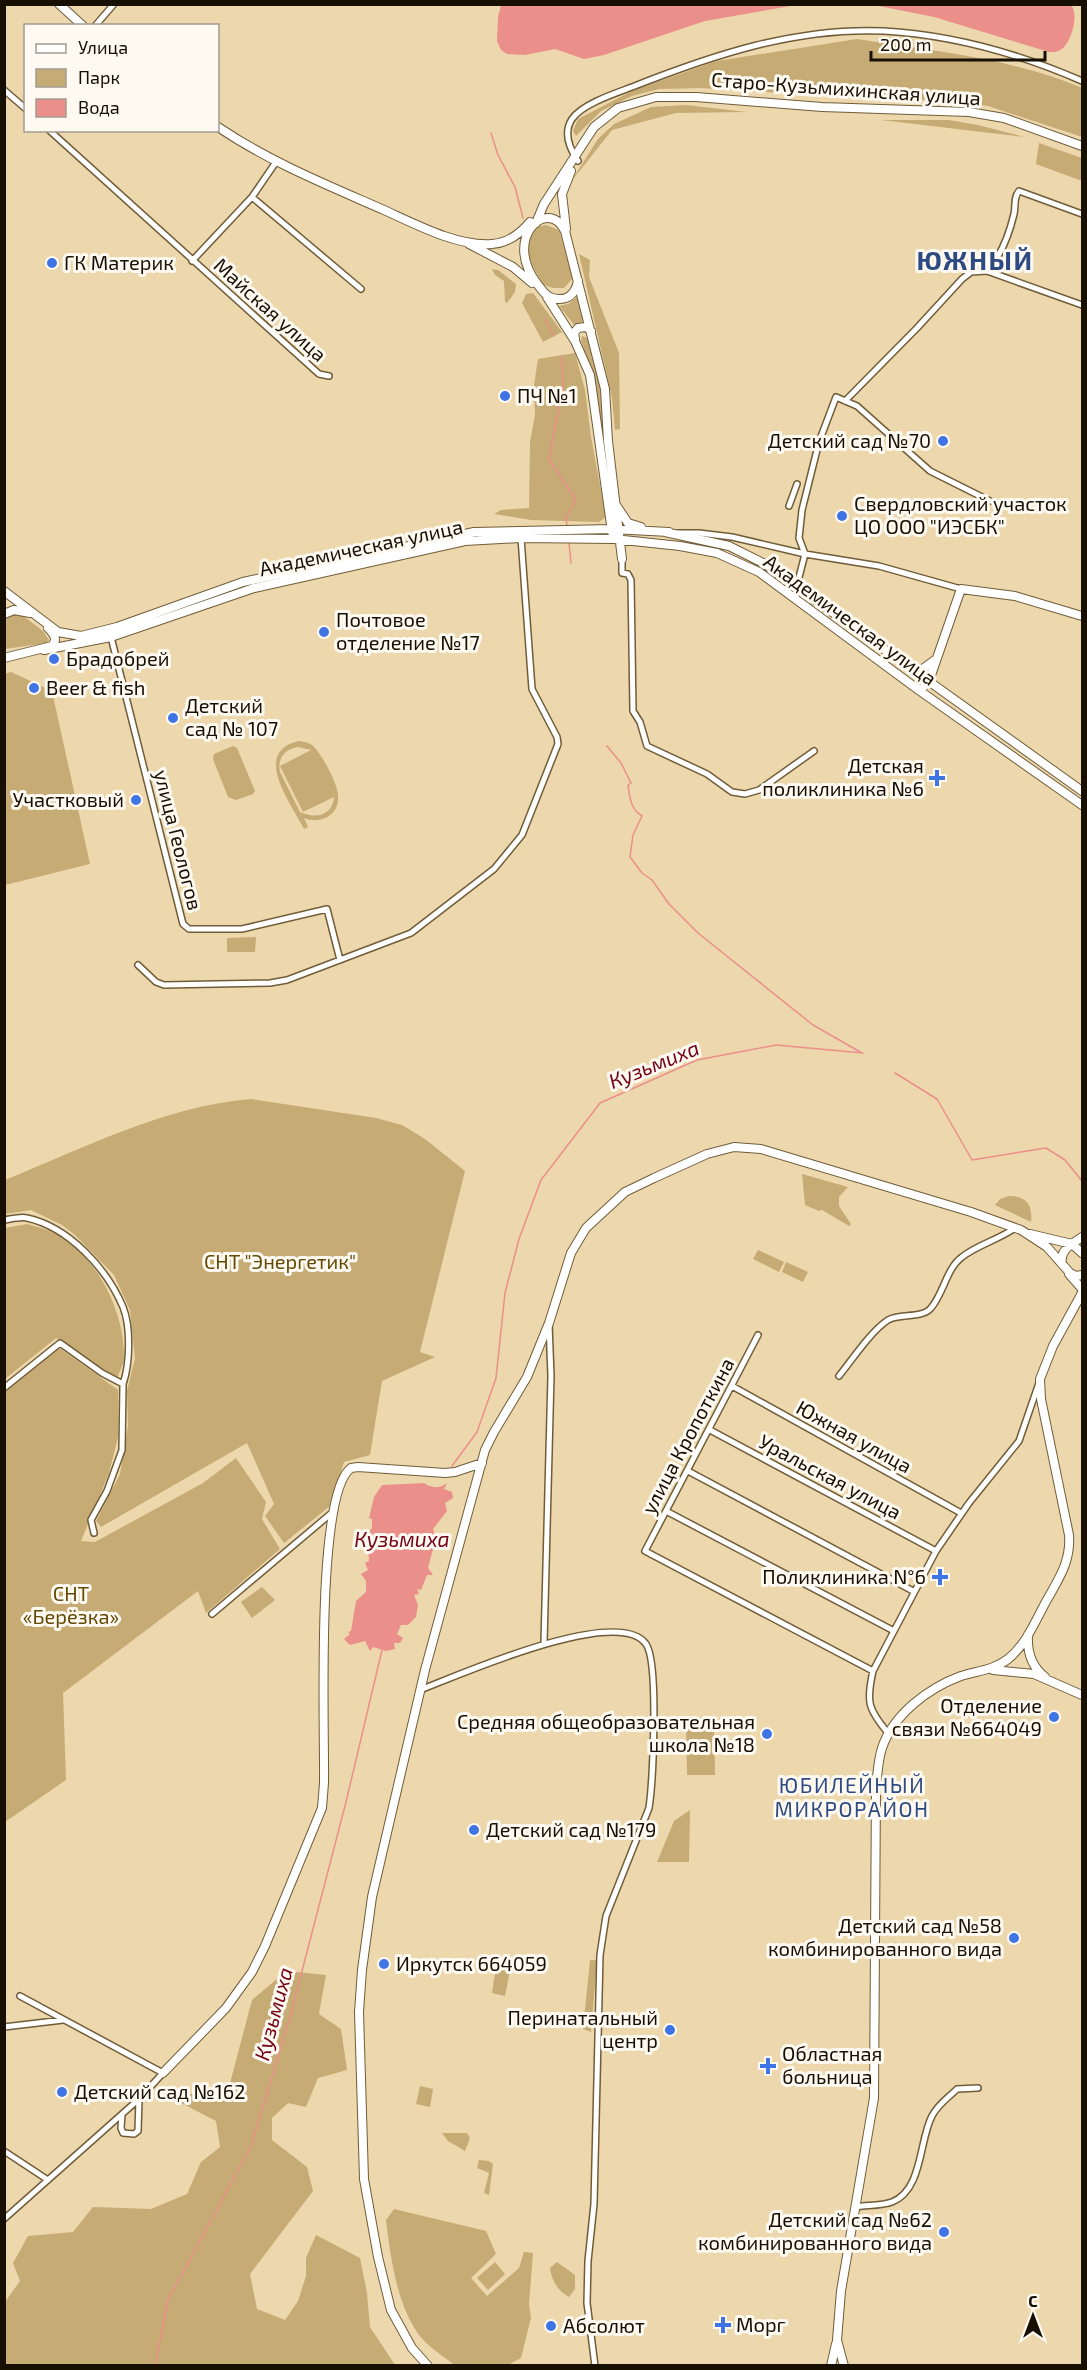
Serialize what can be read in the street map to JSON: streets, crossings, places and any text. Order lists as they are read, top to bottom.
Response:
{
  "streets": {
    "main road": ["Старо-Кузьмихинская улица", "Академическая улица"],
    "street": [
      "Майская улица",
      "улица Геологов",
      "улица Кропоткина",
      "Южная улица",
      "Уральская улица"
    ]
  },
  "crossings": [
    ["Старо-Кузьмихинская улица", "Майская улица"],
    ["Академическая улица", "улица Геологов"],
    ["улица Кропоткина", "Южная улица"],
    ["улица Кропоткина", "Уральская улица"]
  ],
  "districts": ["ЮЖНЫЙ", "ЮБИЛЕЙНЫЙ МИКРОРАЙОН"],
  "water": ["Кузьмиха"],
  "parks": ["СНТ \"Энергетик\"", "СНТ «Берёзка»"],
  "places": {
    "other": [
      "ГК Материк",
      "ПЧ №1",
      "Детский сад №70",
      "Свердловский участок ЦО ООО \"ИЭСБК\"",
      "Почтовое отделение №17",
      "Брадобрей",
      "Beer & fish",
      "Детский сад № 107",
      "Участковый",
      "Отделение связи №664049",
      "Средняя общеобразовательная школа №18",
      "Детский сад №179",
      "Детский сад №58 комбинированного вида",
      "Иркутск 664059",
      "Перинатальный центр",
      "Детский сад №162",
      "Детский сад №62 комбинированного вида",
      "Абсолют"
    ],
    "health": [
      "Детская поликлиника №6",
      "Поликлиника N°6",
      "Областная больница",
      "Морг"
    ]
  },
  "legend": ["Улица", "Парк", "Вода"],
  "scale_bar": "200 m",
  "north": "top"
}
